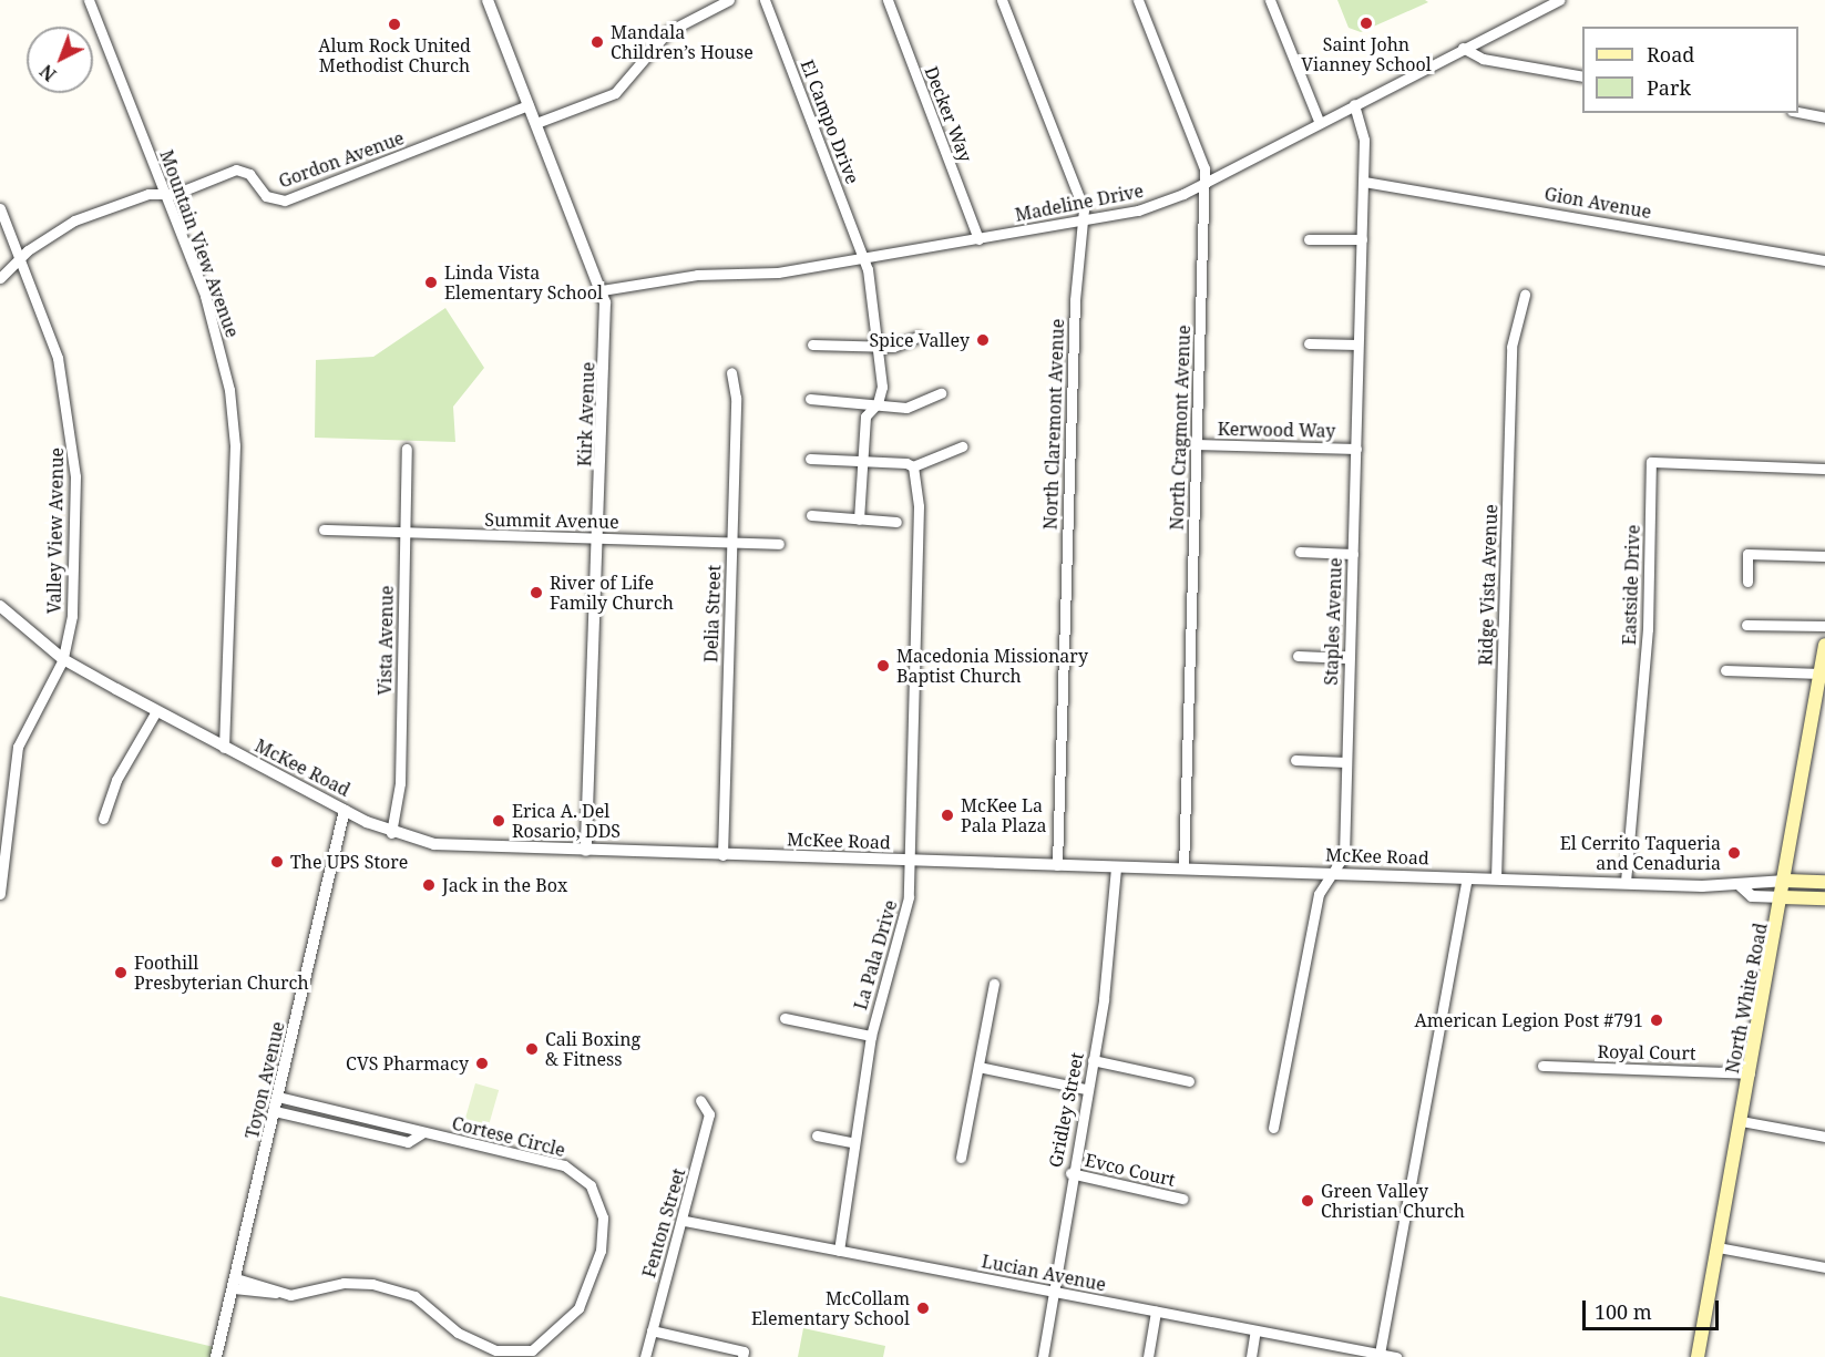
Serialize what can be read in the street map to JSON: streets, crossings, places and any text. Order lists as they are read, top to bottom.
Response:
{
  "streets": {
    "main road": ["McKee Road", "North White Road"],
    "street": [
      "Decker Way",
      "El Campo Drive",
      "Gordon Avenue",
      "Madeline Drive",
      "Gion Avenue",
      "Mountain View Avenue",
      "Kirk Avenue",
      "North Claremont Avenue",
      "North Cragmont Avenue",
      "Kerwood Way",
      "Summit Avenue",
      "Valley View Avenue",
      "Ridge Vista Avenue",
      "Eastside Drive",
      "Delia Street",
      "Staples Avenue",
      "Vista Avenue",
      "La Pala Drive",
      "Royal Court",
      "Toyon Avenue",
      "Gridley Street",
      "Cortese Circle",
      "Evco Court",
      "Fenton Street",
      "Lucian Avenue"
    ]
  },
  "crossings": [
    ["Decker Way", "Madeline Drive"],
    ["El Campo Drive", "Madeline Drive"],
    ["Gordon Avenue", "Mountain View Avenue"],
    ["Gordon Avenue", "Kirk Avenue"],
    ["Gordon Avenue", "Valley View Avenue"],
    ["Madeline Drive", "Kirk Avenue"],
    ["Madeline Drive", "North Claremont Avenue"],
    ["Madeline Drive", "North Cragmont Avenue"],
    ["Madeline Drive", "Staples Avenue"],
    ["Gion Avenue", "Staples Avenue"],
    ["Mountain View Avenue", "McKee Road"],
    ["Kirk Avenue", "Summit Avenue"],
    ["Kirk Avenue", "McKee Road"],
    ["North Claremont Avenue", "McKee Road"],
    ["North Cragmont Avenue", "Kerwood Way"],
    ["North Cragmont Avenue", "McKee Road"],
    ["Kerwood Way", "Staples Avenue"],
    ["Summit Avenue", "Delia Street"],
    ["Summit Avenue", "Vista Avenue"],
    ["Valley View Avenue", "McKee Road"],
    ["Ridge Vista Avenue", "McKee Road"],
    ["Eastside Drive", "McKee Road"],
    ["Delia Street", "McKee Road"],
    ["Staples Avenue", "McKee Road"],
    ["Vista Avenue", "McKee Road"],
    ["McKee Road", "La Pala Drive"],
    ["McKee Road", "North White Road"],
    ["McKee Road", "Toyon Avenue"],
    ["McKee Road", "Gridley Street"],
    ["La Pala Drive", "Lucian Avenue"],
    ["North White Road", "Royal Court"],
    ["Toyon Avenue", "Cortese Circle"],
    ["Gridley Street", "Evco Court"],
    ["Gridley Street", "Lucian Avenue"],
    ["Fenton Street", "Lucian Avenue"]
  ],
  "places": [
    "Saint John Vianney School",
    "Alum Rock United Methodist Church",
    "Mandala Children’s House",
    "Linda Vista Elementary School",
    "Spice Valley",
    "River of Life Family Church",
    "Macedonia Missionary Baptist Church",
    "McKee La Pala Plaza",
    "Erica A. Del Rosario, DDS",
    "El Cerrito Taqueria and Cenaduria",
    "The UPS Store",
    "Jack in the Box",
    "Foothill Presbyterian Church",
    "American Legion Post #791",
    "Cali Boxing & Fitness",
    "CVS Pharmacy",
    "Green Valley Christian Church",
    "McCollam Elementary School"
  ],
  "legend": ["Road", "Park"],
  "scale_bar": "100 m",
  "north": "bottom left"
}
